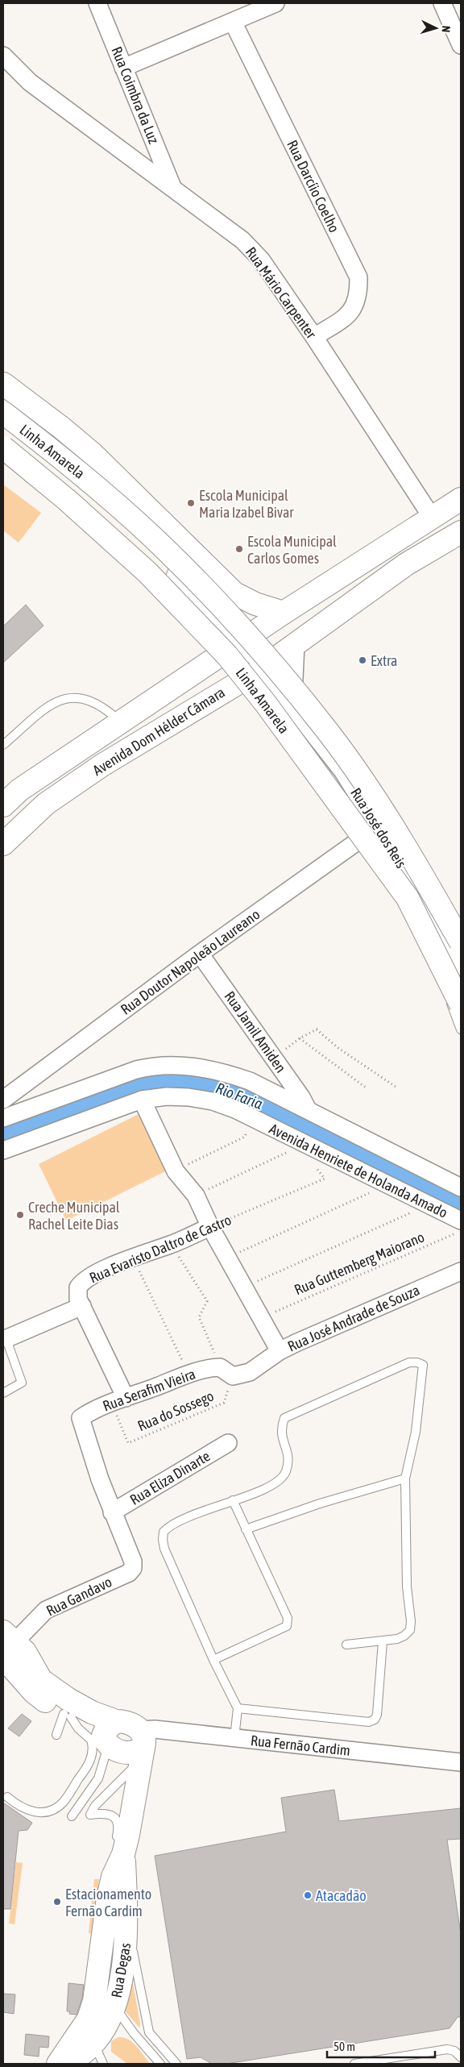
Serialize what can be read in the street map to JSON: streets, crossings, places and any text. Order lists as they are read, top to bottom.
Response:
{
  "streets": {
    "main road": ["Linha Amarela", "Avenida Dom Hélder Câmara", "Rua Degas"],
    "street": [
      "Rua Coimbra da Luz",
      "Rua Darcíio Coelho",
      "Rua Mário Carpenter",
      "Rua José dos Reis",
      "Rua Doutor Napoleão Laureano",
      "Rua Jamil Amiden",
      "Avenida Henriete de Holanda Amado",
      "Rua Evaristo Daltro de Castro",
      "Rua José Andrade de Souza",
      "Rua Serafim Vieira",
      "Rua Eliza Dinarte",
      "Rua Gandavo",
      "Rua Fernão Cardim"
    ],
    "path": ["Rua Guttemberg Maiorano", "Rua do Sossego"]
  },
  "crossings": [
    ["Rua Coimbra da Luz", "Rua Mário Carpenter"],
    ["Rua Darcíio Coelho", "Rua Mário Carpenter"],
    ["Rua Mário Carpenter", "Avenida Dom Hélder Câmara"],
    ["Linha Amarela", "Rua José dos Reis"],
    ["Avenida Dom Hélder Câmara", "Rua José dos Reis"],
    ["Rua José dos Reis", "Rua Doutor Napoleão Laureano"],
    ["Rua Doutor Napoleão Laureano", "Rua Jamil Amiden"],
    ["Rua Jamil Amiden", "Avenida Henriete de Holanda Amado"],
    ["Avenida Henriete de Holanda Amado", "Rua Evaristo Daltro de Castro"],
    ["Avenida Henriete de Holanda Amado", "Rua Guttemberg Maiorano"],
    ["Rua Evaristo Daltro de Castro", "Rua Serafim Vieira"],
    ["Rua Evaristo Daltro de Castro", "Rua do Sossego"],
    ["Rua José Andrade de Souza", "Rua Serafim Vieira"],
    ["Rua Serafim Vieira", "Rua do Sossego"],
    ["Rua Serafim Vieira", "Rua Eliza Dinarte"],
    ["Rua Serafim Vieira", "Rua Gandavo"],
    ["Rua Eliza Dinarte", "Rua Gandavo"],
    ["Rua Fernão Cardim", "Rua Degas"]
  ],
  "water": ["Rio Faria"],
  "places": [
    "Escola Municipal Maria Izabel Bivar",
    "Escola Municipal Carlos Gomes",
    "Extra",
    "Creche Municipal Rachel Leite Dias",
    "Atacadão",
    "Estacionamento Fernão Cardim"
  ],
  "scale_bar": "50 m",
  "north": "right"
}
